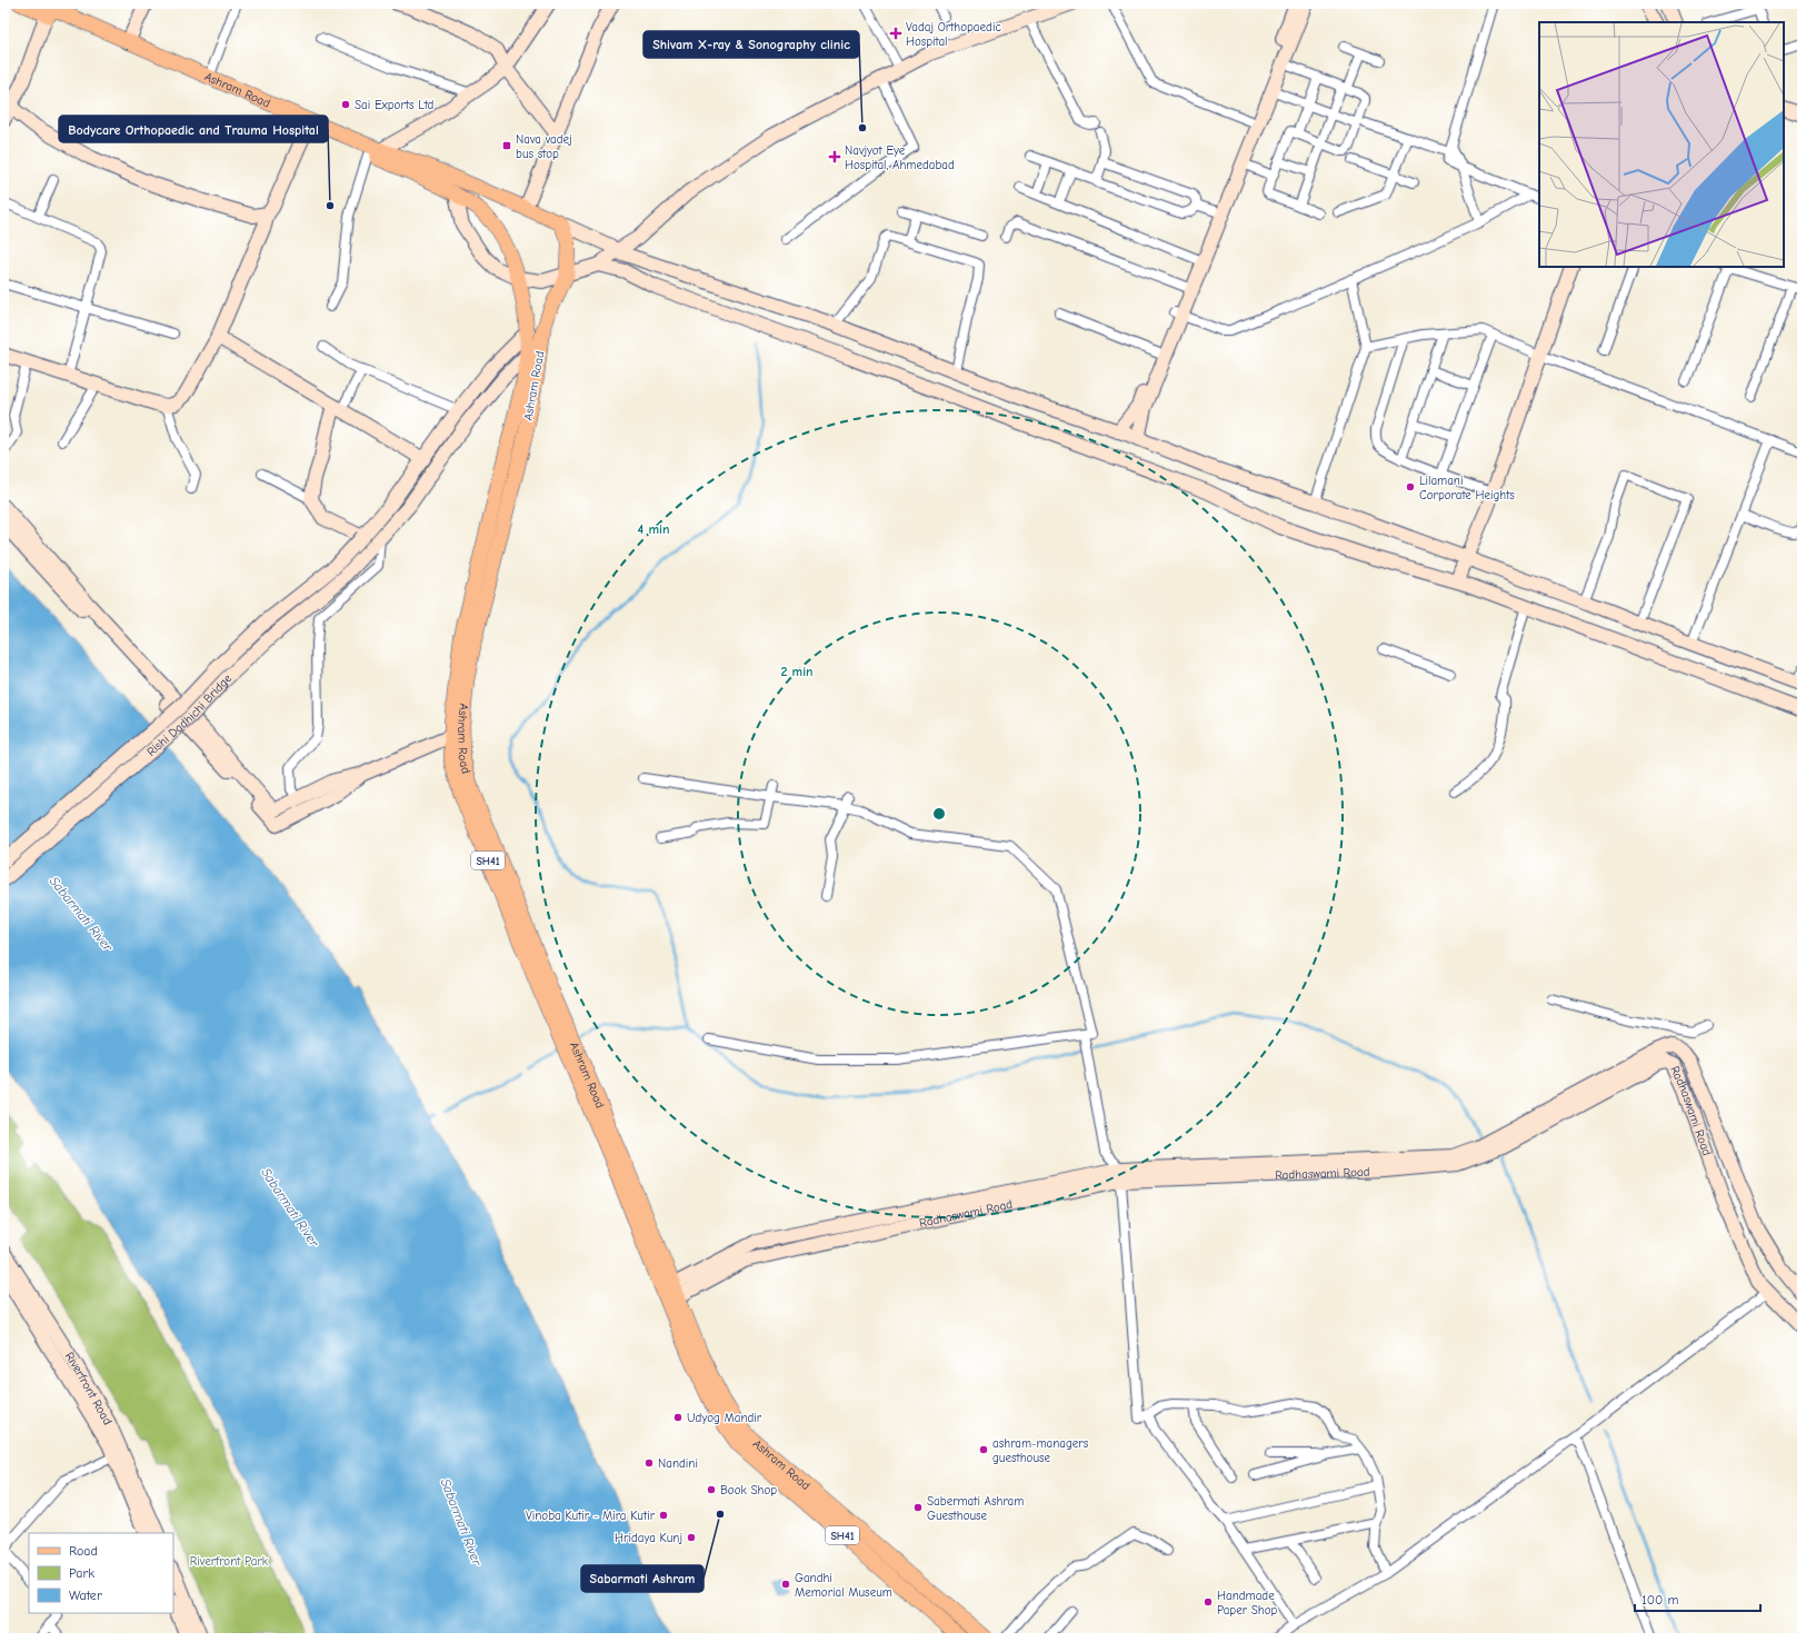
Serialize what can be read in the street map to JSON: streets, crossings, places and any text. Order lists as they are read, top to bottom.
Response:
{
  "streets": {
    "main road": [
      "Ashram Road",
      "Rishi Dadhichi Bridge",
      "SH41",
      "Radhaswami Road",
      "Riverfront Road"
    ]
  },
  "crossings": [
    ["Ashram Road", "Rishi Dadhichi Bridge"],
    ["Ashram Road", "Radhaswami Road"]
  ],
  "water": ["Sabarmati River"],
  "parks": ["Riverfront Park"],
  "places": {
    "health": ["Vadaj Orthopaedic Hospital", "Navjyot Eye Hospital, Ahmedabad"],
    "other": [
      "Sai Exports Ltd",
      "Shivam X-ray & Sonography clinic",
      "Bodycare Orthopaedic and Trauma Hospital",
      "Lilamani Corporate Heights",
      "Udyog Mandir",
      "ashram-managers guesthouse",
      "Nandini",
      "Book Shop",
      "Sabermati Ashram Guesthouse",
      "Sabarmati Ashram",
      "Vinoba Kutir - Mira Kutir",
      "Hridaya Kunj",
      "Gandhi Memorial Museum",
      "Handmade Paper Shop"
    ],
    "transit": ["Nava vadej bus stop"]
  },
  "legend": ["Road", "Park", "Water"],
  "scale_bar": "100 m",
  "rings": ["4 min", "2 min"]
}
